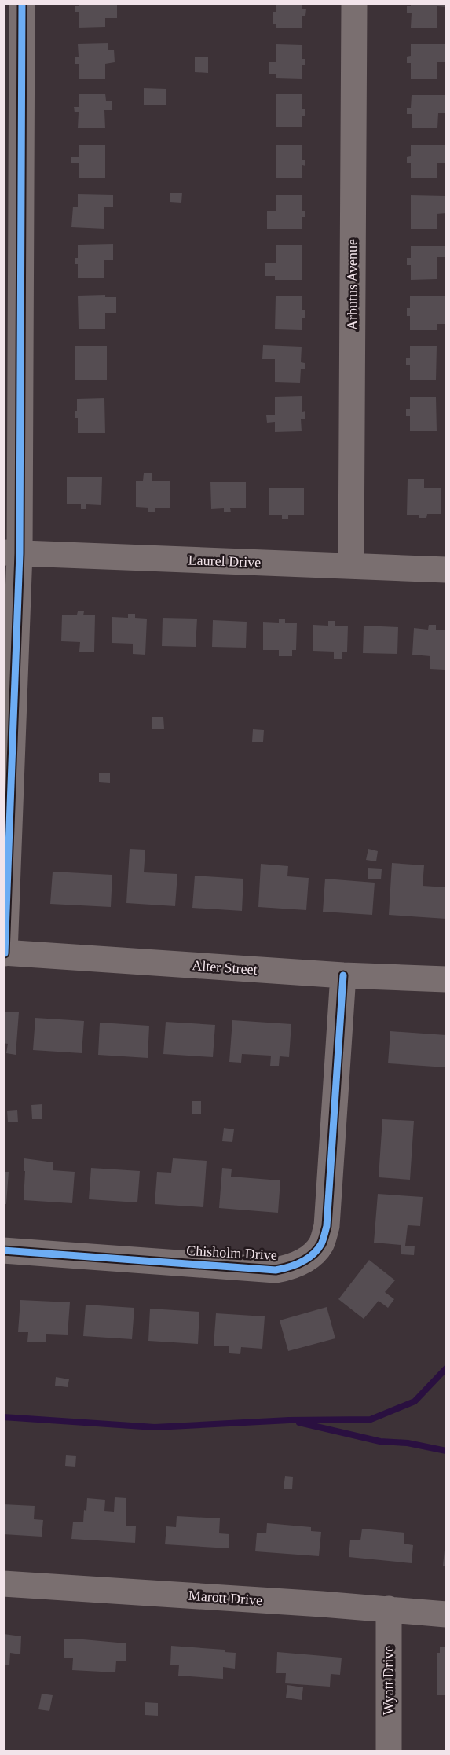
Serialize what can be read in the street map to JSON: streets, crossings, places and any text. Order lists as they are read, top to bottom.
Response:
{
  "streets": {
    "street": [
      "Arbutus Avenue",
      "Laurel Drive",
      "Alter Street",
      "Chisholm Drive",
      "Marott Drive",
      "Wyatt Drive"
    ]
  },
  "crossings": [
    ["Arbutus Avenue", "Laurel Drive"],
    ["Alter Street", "Chisholm Drive"],
    ["Marott Drive", "Wyatt Drive"]
  ]
}
